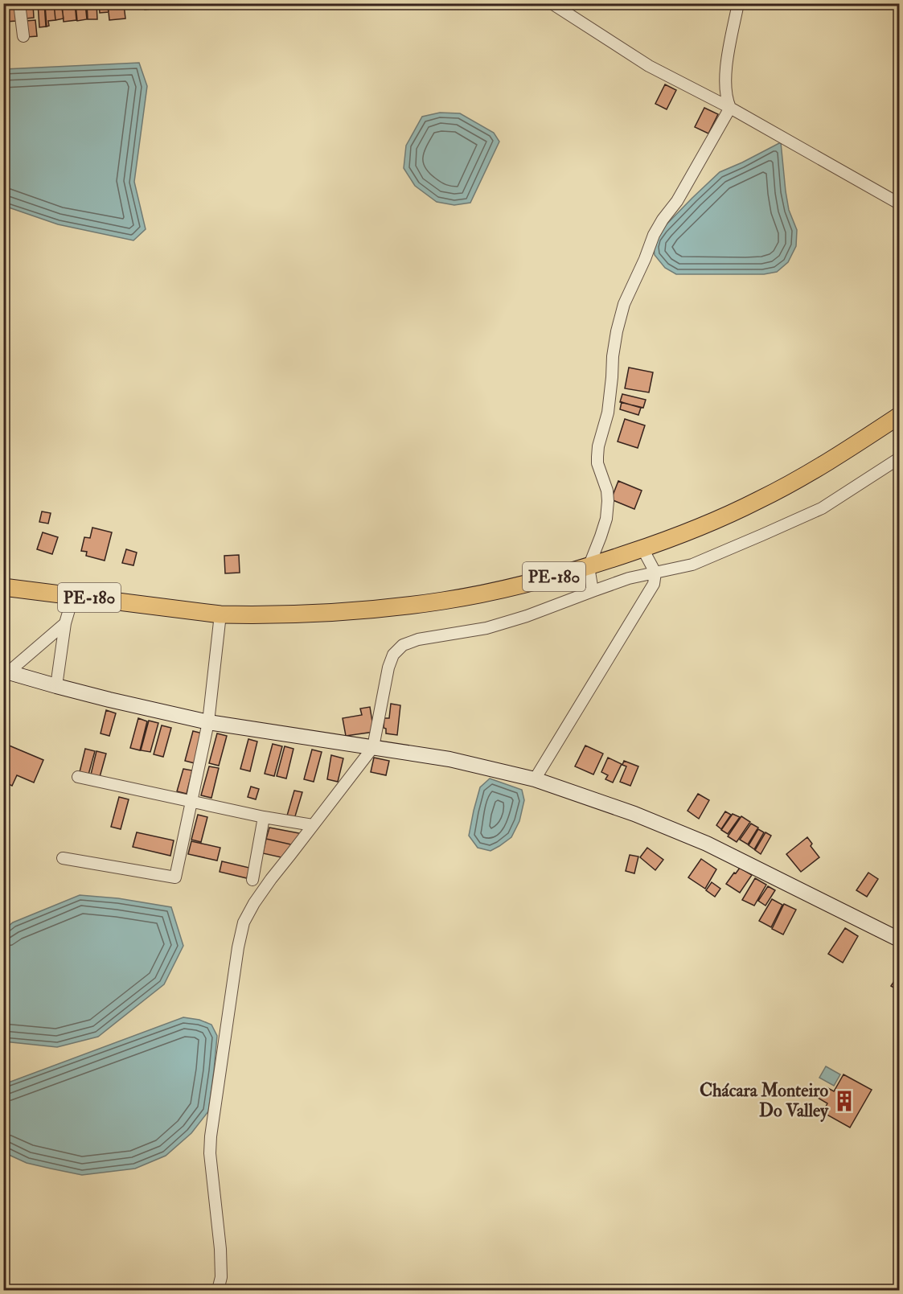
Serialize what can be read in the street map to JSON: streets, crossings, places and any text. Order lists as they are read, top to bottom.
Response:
{
  "streets": {
    "main road": ["PE-180"]
  },
  "places": {
    "building": ["Chácara Monteiro Do Valley"]
  }
}
